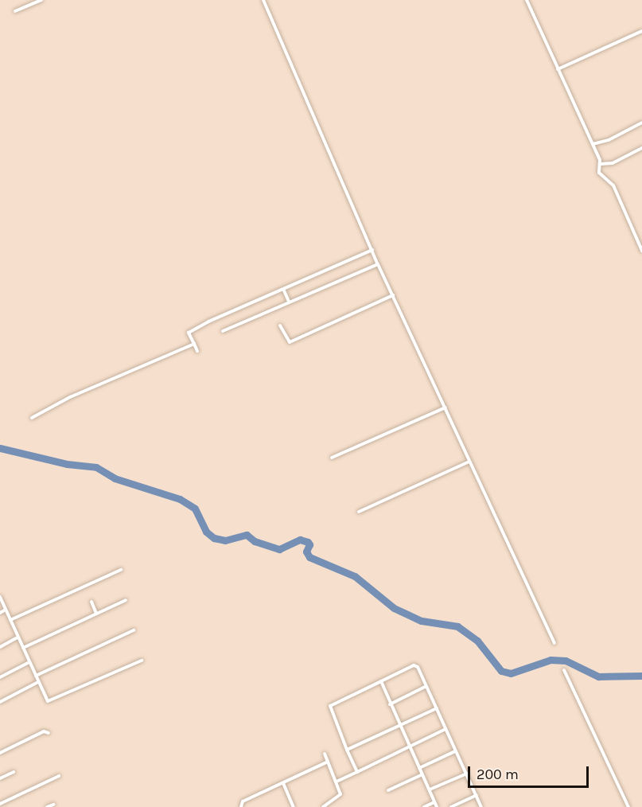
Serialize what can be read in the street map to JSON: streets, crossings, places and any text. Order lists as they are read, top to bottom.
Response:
{
  "scale_bar": "200 m"
}
